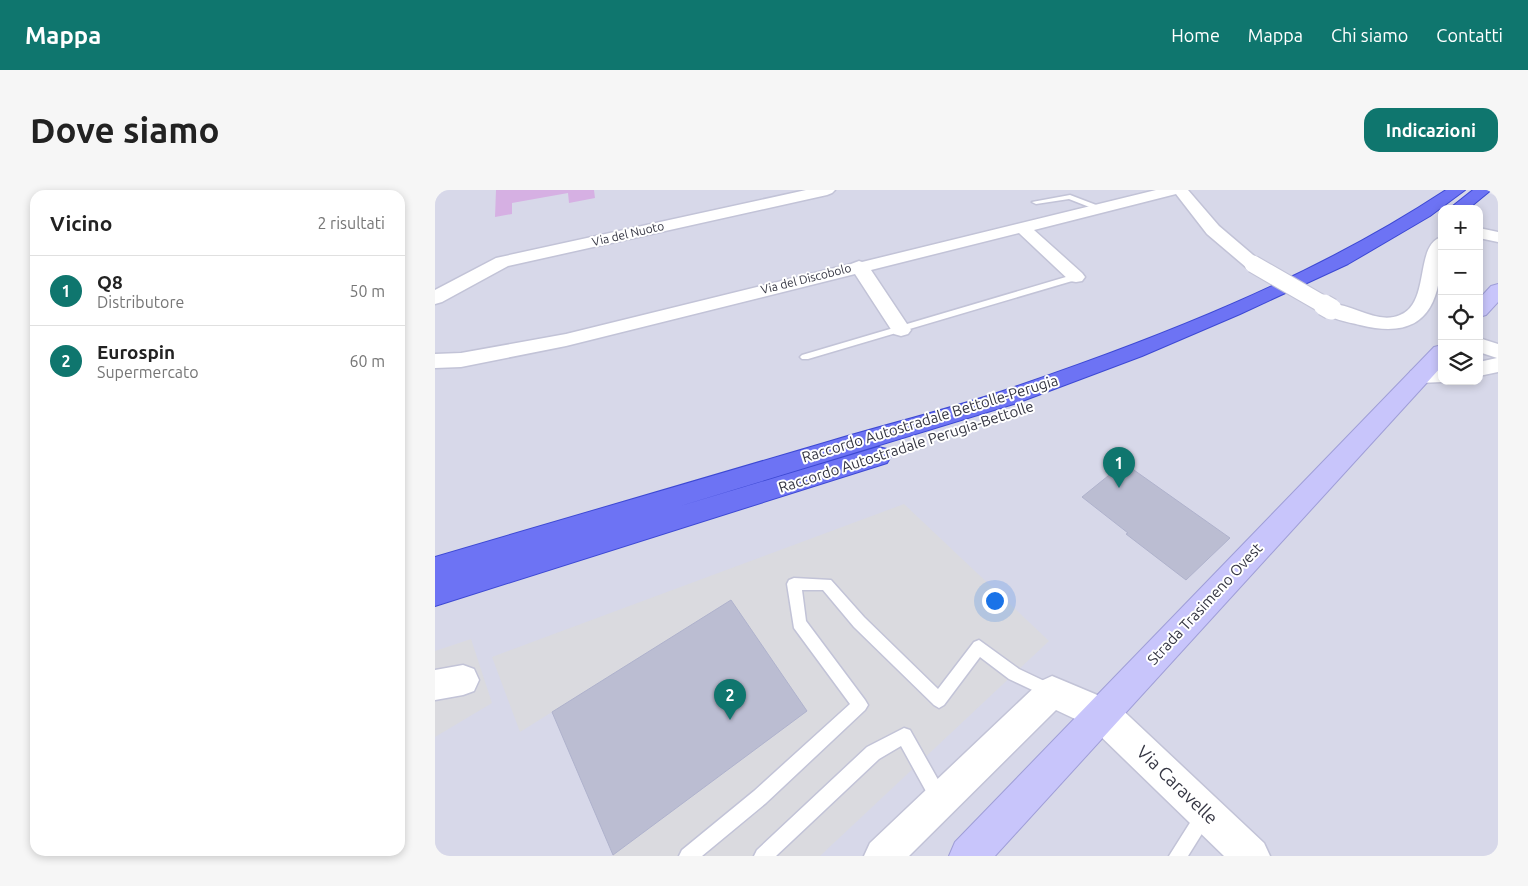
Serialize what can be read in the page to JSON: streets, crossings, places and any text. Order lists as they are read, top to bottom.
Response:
{
  "streets": {
    "highway": ["Raccordo Autostradale Bettolle-Perugia", "Raccordo Autostradale Perugia-Bettolle"],
    "main road": ["Strada Trasimeno Ovest"],
    "street": ["Via del Nuoto", "Via del Discobolo", "Via Caravelle"]
  },
  "crossings": [
    ["Strada Trasimeno Ovest", "Via Caravelle"]
  ],
  "page": {
    "header": "Mappa",
    "nav": [
      "Home",
      "Mappa",
      "Chi siamo",
      "Contatti"
    ],
    "buttons": "Indicazioni",
    "title": "Dove siamo",
    "heading": ["Vicino", "2 risultati"],
    "map_buttons": ["+", "−"],
    "list": [
      {
        "mark": "1",
        "name": "Q8",
        "note": "Distributore",
        "value": "50 m"
      },
      {
        "mark": "2",
        "name": "Eurospin",
        "note": "Supermercato",
        "value": "60 m"
      }
    ],
    "pins": ["1", "2"]
  }
}
